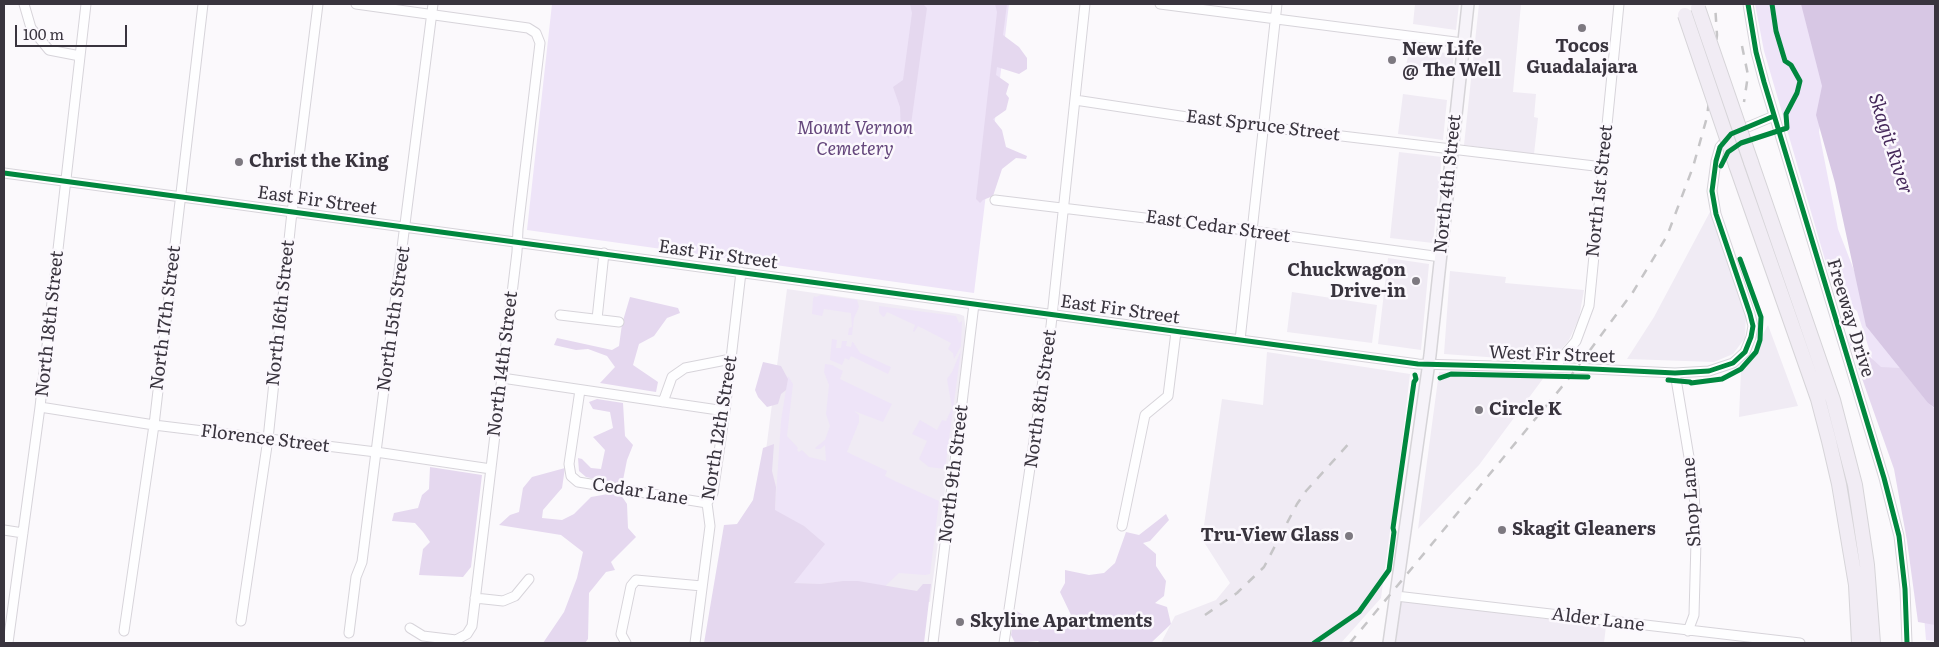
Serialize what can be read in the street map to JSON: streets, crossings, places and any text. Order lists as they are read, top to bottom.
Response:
{
  "streets": {
    "main road": ["North 4th Street"],
    "street": [
      "East Spruce Street",
      "North 1st Street",
      "East Fir Street",
      "East Cedar Street",
      "North 16th Street",
      "North 17th Street",
      "Freeway Drive",
      "North 15th Street",
      "North 18th Street",
      "West Fir Street",
      "North 14th Street",
      "North 8th Street",
      "North 12th Street",
      "Florence Street",
      "North 9th Street",
      "Cedar Lane",
      "Shop Lane",
      "Alder Lane"
    ]
  },
  "crossings": [
    ["East Spruce Street", "North 4th Street"],
    ["East Spruce Street", "North 1st Street"],
    ["East Spruce Street", "North 8th Street"],
    ["North 4th Street", "East Fir Street"],
    ["North 4th Street", "East Cedar Street"],
    ["North 4th Street", "West Fir Street"],
    ["North 4th Street", "Alder Lane"],
    ["North 1st Street", "West Fir Street"],
    ["East Fir Street", "North 16th Street"],
    ["East Fir Street", "North 17th Street"],
    ["East Fir Street", "North 15th Street"],
    ["East Fir Street", "North 18th Street"],
    ["East Fir Street", "West Fir Street"],
    ["East Fir Street", "North 14th Street"],
    ["East Fir Street", "North 8th Street"],
    ["East Fir Street", "North 12th Street"],
    ["East Fir Street", "North 9th Street"],
    ["East Cedar Street", "North 8th Street"],
    ["North 16th Street", "Florence Street"],
    ["North 17th Street", "Florence Street"],
    ["Freeway Drive", "West Fir Street"],
    ["North 15th Street", "North 14th Street"],
    ["North 15th Street", "Florence Street"],
    ["North 18th Street", "Florence Street"],
    ["West Fir Street", "Shop Lane"],
    ["North 14th Street", "Florence Street"],
    ["North 12th Street", "Cedar Lane"],
    ["Shop Lane", "Alder Lane"]
  ],
  "water": ["Skagit River"],
  "parks": ["Mount Vernon Cemetery"],
  "places": [
    "Tocos Guadalajara",
    "New Life @ The Well",
    "Christ the King",
    "Chuckwagon Drive-in",
    "Circle K",
    "Skagit Gleaners",
    "Tru-View Glass",
    "Skyline Apartments"
  ],
  "scale_bar": "100 m"
}
